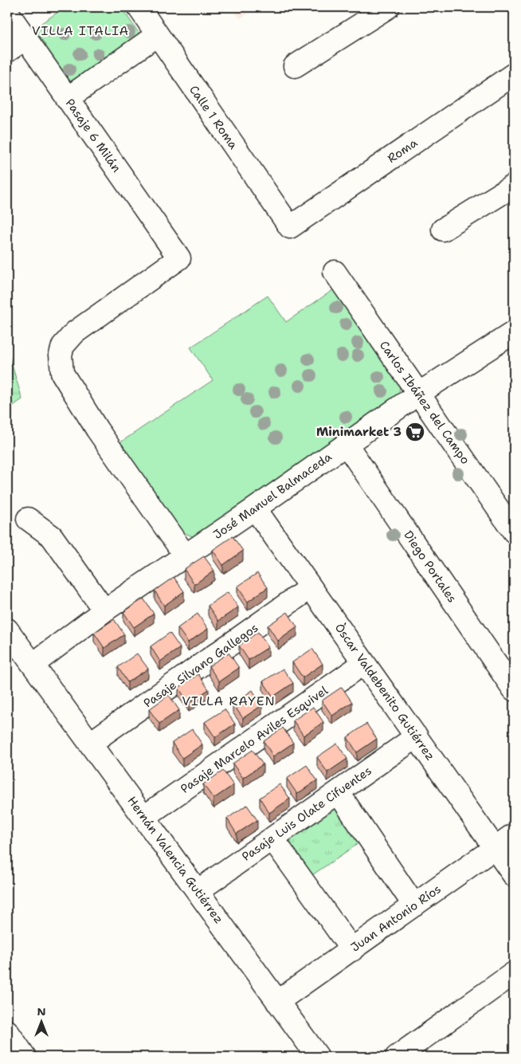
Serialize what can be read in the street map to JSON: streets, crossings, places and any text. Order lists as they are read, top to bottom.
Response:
{
  "streets": {
    "street": [
      "Calle 1 Roma",
      "Pasaje 6 Milán",
      "Roma",
      "Carlos Ibáñez del Campo",
      "José Manuel Balmaceda",
      "Diego Portales",
      "Pasaje Silvano Gallegos",
      "Òscar Valdebenito Gutiérrez",
      "Pasaje Marcelo Aviles Esquivel",
      "Pasaje Luis Olate Cifuentes",
      "Hernán Valencia Gutiérrez",
      "Juan Antonio Ríos"
    ]
  },
  "crossings": [
    ["Calle 1 Roma", "Roma"],
    ["Pasaje 6 Milán", "José Manuel Balmaceda"],
    ["Carlos Ibáñez del Campo", "José Manuel Balmaceda"],
    ["José Manuel Balmaceda", "Diego Portales"],
    ["José Manuel Balmaceda", "Òscar Valdebenito Gutiérrez"],
    ["José Manuel Balmaceda", "Hernán Valencia Gutiérrez"],
    ["Pasaje Silvano Gallegos", "Òscar Valdebenito Gutiérrez"],
    ["Pasaje Silvano Gallegos", "Hernán Valencia Gutiérrez"],
    ["Òscar Valdebenito Gutiérrez", "Pasaje Marcelo Aviles Esquivel"],
    ["Òscar Valdebenito Gutiérrez", "Pasaje Luis Olate Cifuentes"],
    ["Òscar Valdebenito Gutiérrez", "Juan Antonio Ríos"],
    ["Pasaje Marcelo Aviles Esquivel", "Hernán Valencia Gutiérrez"],
    ["Pasaje Luis Olate Cifuentes", "Hernán Valencia Gutiérrez"],
    ["Hernán Valencia Gutiérrez", "Juan Antonio Ríos"]
  ],
  "districts": ["VILLA ITALIA", "VILLA RAYEN"],
  "places": {
    "supermarket": ["Minimarket 3"]
  },
  "north": "top"
}
